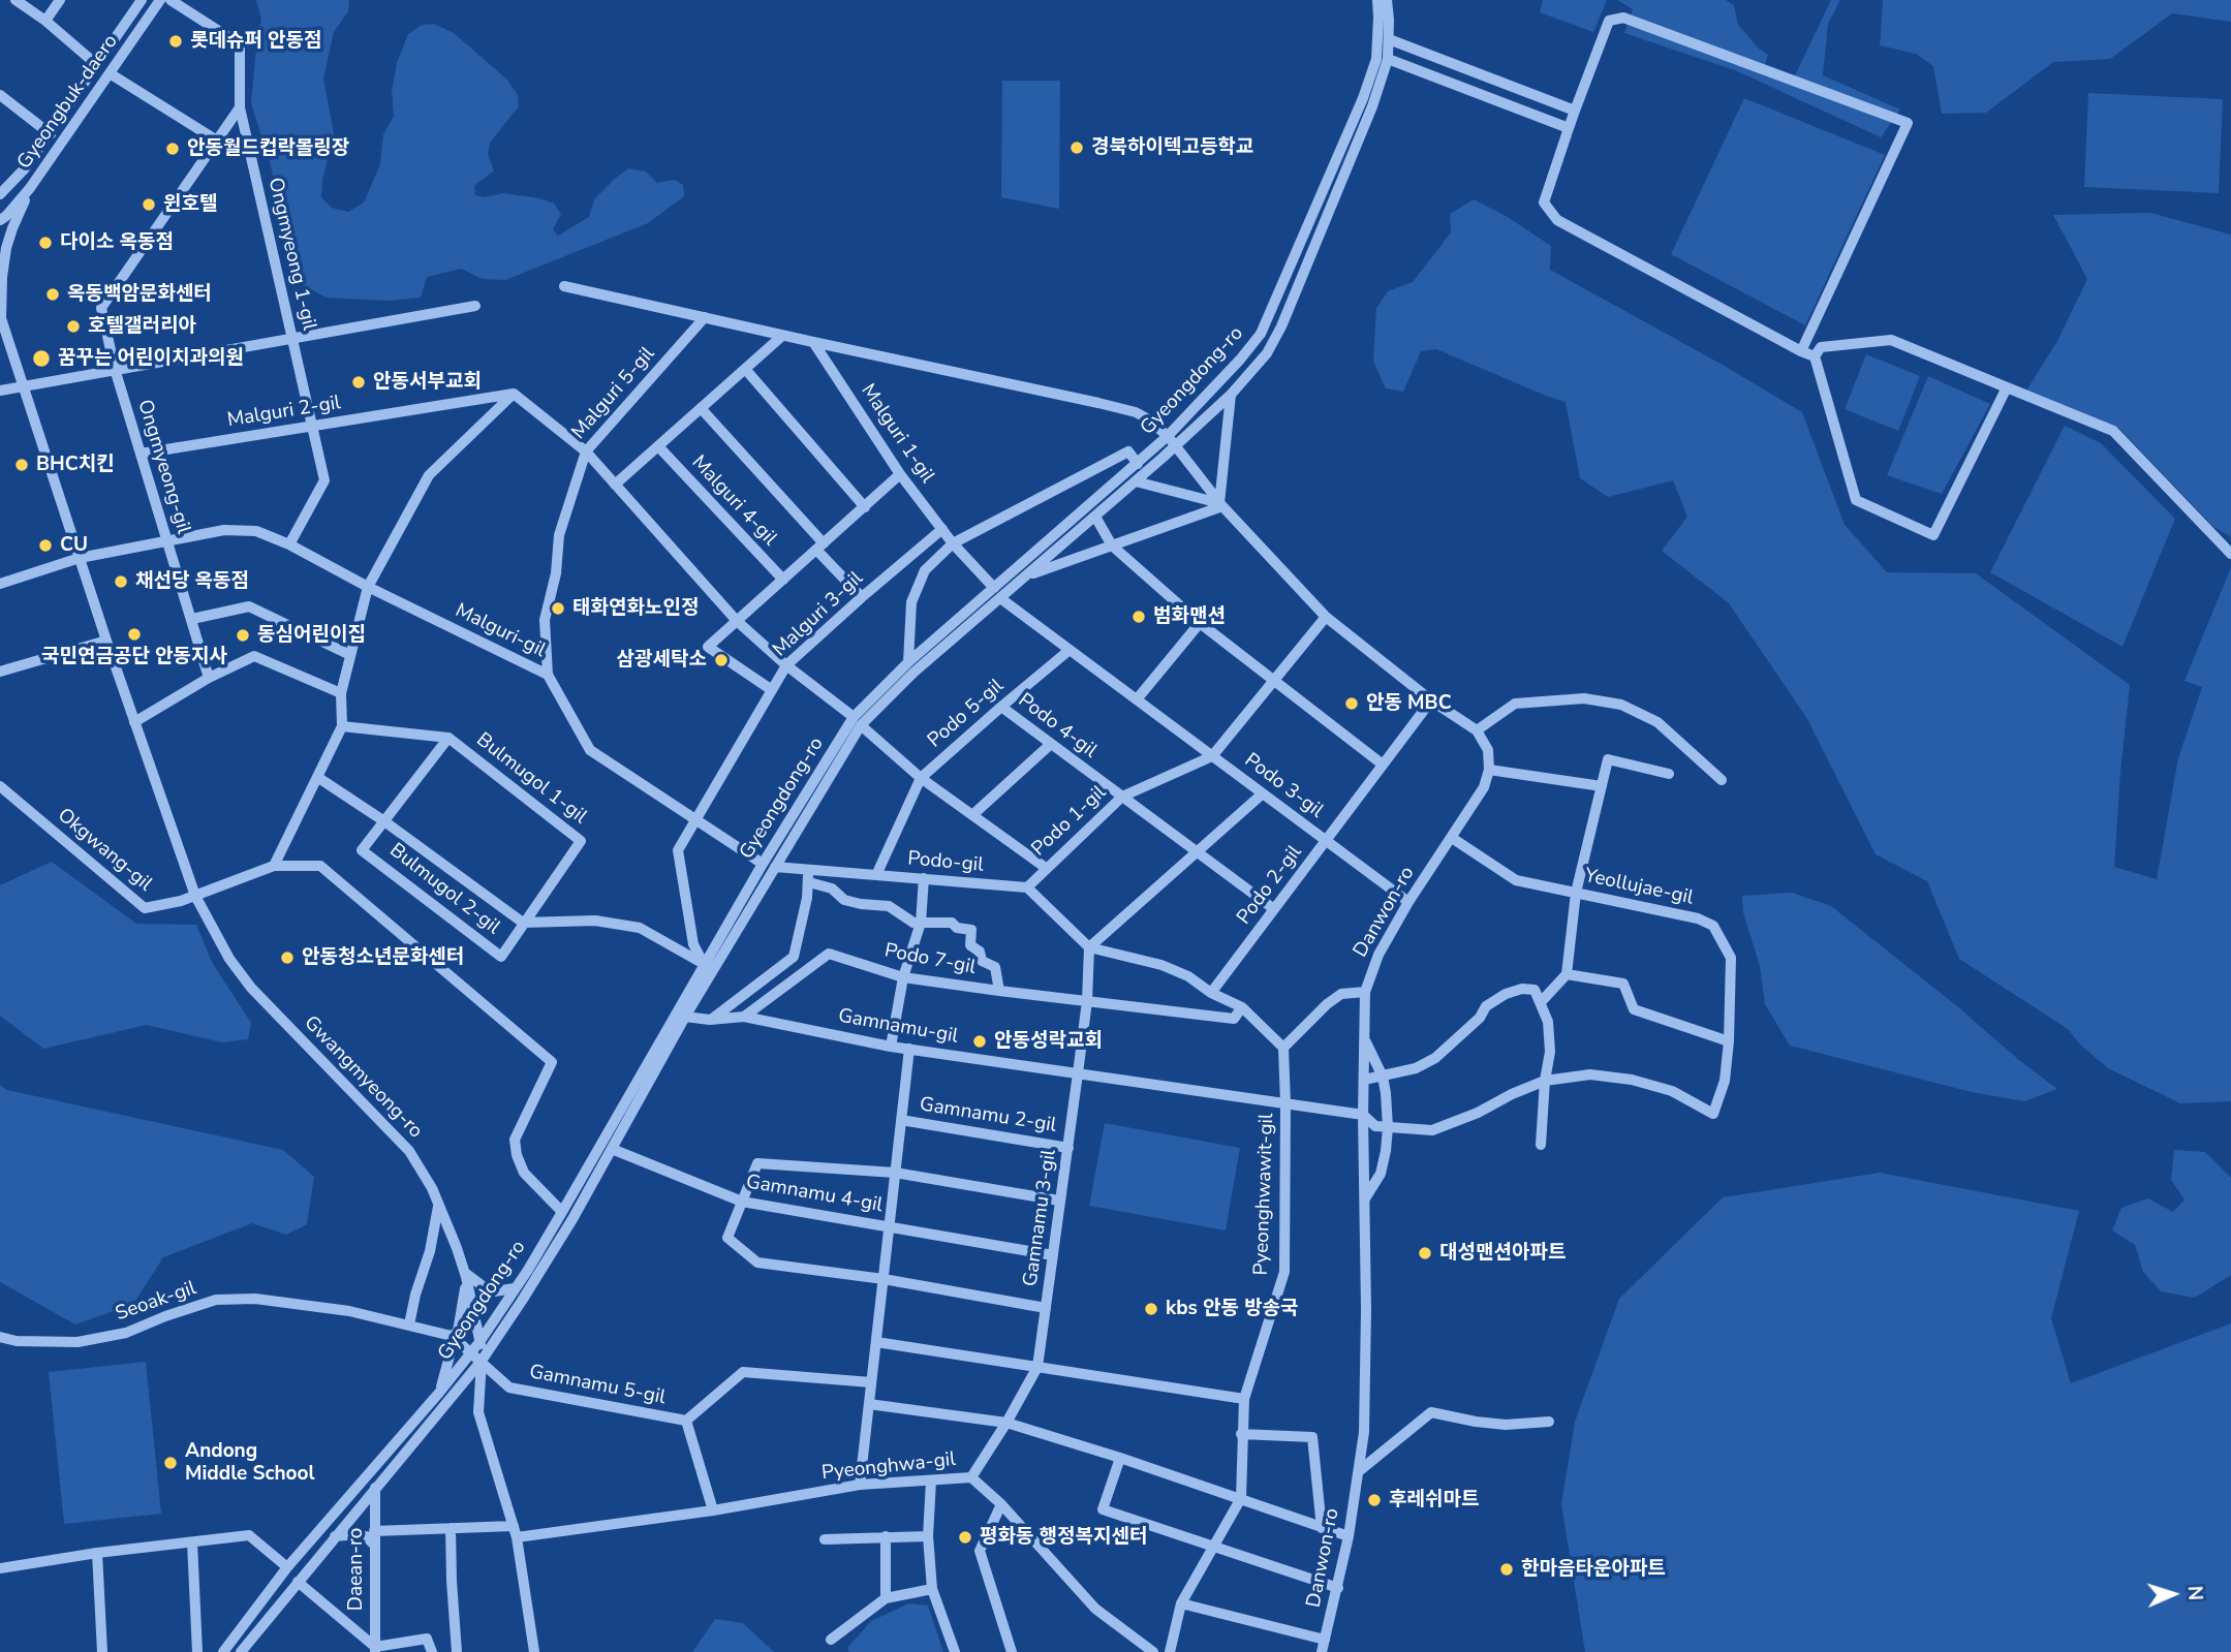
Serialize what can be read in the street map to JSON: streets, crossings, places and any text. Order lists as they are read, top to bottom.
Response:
{
  "streets": {
    "street": [
      "Gyeongbuk-daero",
      "Ongmyeong 1-gil",
      "Gyeongdong-ro",
      "Malguri 5-gil",
      "Malguri 2-gil",
      "Malguri 1-gil",
      "Ongmyeong-gil",
      "Malguri 4-gil",
      "Malguri 3-gil",
      "Malguri-gil",
      "Podo 5-gil",
      "Podo 4-gil",
      "Bulmugol 1-gil",
      "Podo 3-gil",
      "Podo 1-gil",
      "Okgwang-gil",
      "Podo-gil",
      "Podo 2-gil",
      "Yeollujae-gil",
      "Bulmugol 2-gil",
      "Danwon-ro",
      "Podo 7-gil",
      "Gamnamu-gil",
      "Gwangmyeong-ro",
      "Gamnamu 2-gil",
      "Gamnamu 4-gil",
      "Pyeonghwawit-gil",
      "Gamnamu 3-gil",
      "Seoak-gil",
      "Gamnamu 5-gil",
      "Pyeonghwa-gil",
      "Daean-ro"
    ]
  },
  "crossings": [
    ["Gyeongbuk-daero", "Gwangmyeong-ro"],
    ["Ongmyeong 1-gil", "Malguri 2-gil"],
    ["Ongmyeong 1-gil", "Ongmyeong-gil"],
    ["Ongmyeong 1-gil", "Malguri-gil"],
    ["Gyeongdong-ro", "Malguri 1-gil"],
    ["Gyeongdong-ro", "Malguri 3-gil"],
    ["Gyeongdong-ro", "Malguri-gil"],
    ["Gyeongdong-ro", "Podo 3-gil"],
    ["Gyeongdong-ro", "Podo-gil"],
    ["Gyeongdong-ro", "Gamnamu-gil"],
    ["Gyeongdong-ro", "Gwangmyeong-ro"],
    ["Gyeongdong-ro", "Gamnamu 4-gil"],
    ["Gyeongdong-ro", "Seoak-gil"],
    ["Gyeongdong-ro", "Gamnamu 5-gil"],
    ["Gyeongdong-ro", "Daean-ro"],
    ["Malguri 5-gil", "Malguri-gil"],
    ["Malguri 2-gil", "Ongmyeong-gil"],
    ["Malguri 1-gil", "Malguri 3-gil"],
    ["Ongmyeong-gil", "Malguri-gil"],
    ["Malguri 4-gil", "Malguri 3-gil"],
    ["Malguri 3-gil", "Malguri-gil"],
    ["Malguri-gil", "Gwangmyeong-ro"],
    ["Podo 5-gil", "Podo 4-gil"],
    ["Podo 5-gil", "Podo 3-gil"],
    ["Podo 5-gil", "Podo-gil"],
    ["Podo 4-gil", "Podo 1-gil"],
    ["Podo 4-gil", "Podo 2-gil"],
    ["Bulmugol 1-gil", "Bulmugol 2-gil"],
    ["Podo 3-gil", "Podo 1-gil"],
    ["Podo 3-gil", "Podo 2-gil"],
    ["Podo 3-gil", "Danwon-ro"],
    ["Podo 1-gil", "Podo-gil"],
    ["Okgwang-gil", "Gwangmyeong-ro"],
    ["Yeollujae-gil", "Danwon-ro"],
    ["Danwon-ro", "Gamnamu-gil"],
    ["Podo 7-gil", "Gamnamu-gil"],
    ["Gamnamu-gil", "Gamnamu 2-gil"],
    ["Gamnamu-gil", "Pyeonghwawit-gil"],
    ["Gamnamu-gil", "Gamnamu 3-gil"],
    ["Gwangmyeong-ro", "Seoak-gil"],
    ["Gwangmyeong-ro", "Gamnamu 5-gil"],
    ["Gwangmyeong-ro", "Pyeonghwa-gil"],
    ["Gamnamu 2-gil", "Gamnamu 4-gil"],
    ["Gamnamu 2-gil", "Gamnamu 3-gil"],
    ["Gamnamu 2-gil", "Gamnamu 5-gil"],
    ["Gamnamu 2-gil", "Pyeonghwa-gil"],
    ["Gamnamu 3-gil", "Pyeonghwa-gil"],
    ["Seoak-gil", "Gamnamu 5-gil"]
  ],
  "places": [
    "롯데슈퍼 안동점",
    "경북하이텍고등학교",
    "안동월드컵락볼링장",
    "윈호텔",
    "다이소 옥동점",
    "옥동백암문화센터",
    "호텔갤러리아",
    "꿈꾸는 어린이치과의원",
    "안동서부교회",
    "BHC치킨",
    "CU",
    "채선당 옥동점",
    "태화연화노인정",
    "범화맨션",
    "국민연금공단 안동지사",
    "동심어린이집",
    "삼광세탁소",
    "안동 MBC",
    "안동청소년문화센터",
    "안동성락교회",
    "대성맨션아파트",
    "kbs 안동 방송국",
    "Andong Middle School",
    "후레쉬마트",
    "평화동 행정복지센터",
    "한마음타운아파트"
  ],
  "north": "right"
}
